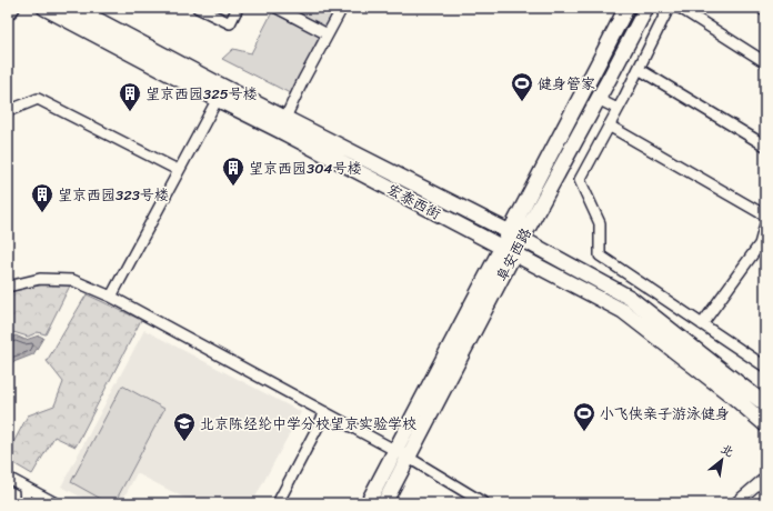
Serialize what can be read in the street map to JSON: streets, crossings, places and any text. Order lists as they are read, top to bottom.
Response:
{
  "streets": {
    "street": ["宏泰西街", "阜安西路"]
  },
  "crossings": [
    ["宏泰西街", "阜安西路"]
  ],
  "places": {
    "sports": ["健身管家", "小飞侠亲子游泳健身"],
    "building": ["望京西园325号楼", "望京西园304号楼", "望京西园323号楼"],
    "school or university": ["北京陈经纶中学分校望京实验学校"]
  },
  "north": "top right"
}
